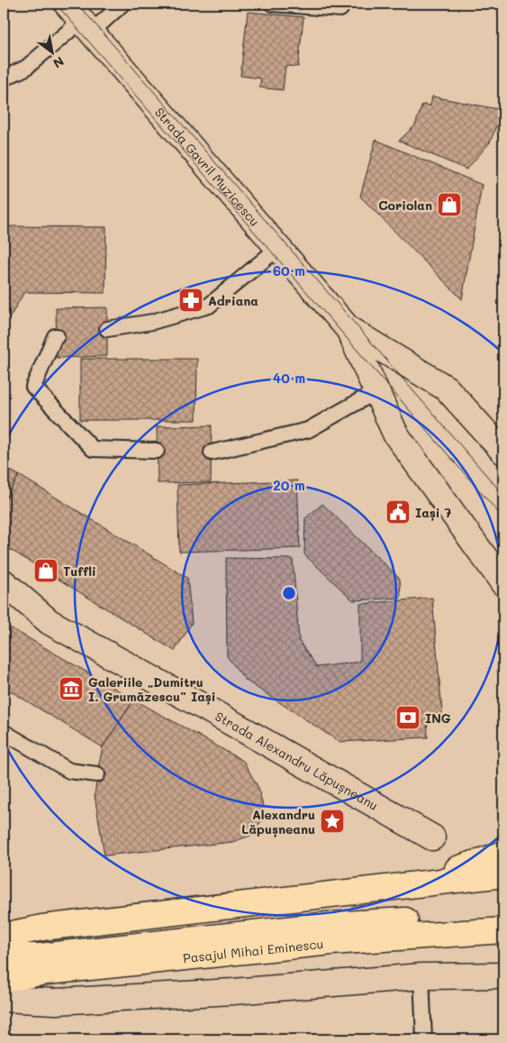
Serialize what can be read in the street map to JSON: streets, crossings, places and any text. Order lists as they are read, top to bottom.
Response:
{
  "streets": {
    "main road": ["Strada Gavril Muzicescu", "Strada Alexandru Lăpușneanu", "Pasajul Mihai Eminescu"]
  },
  "places": {
    "shop": ["Coriolan", "Tuffli"],
    "pharmacy": ["Adriana"],
    "public building": ["Iași 7"],
    "museum": ["Galeriile „Dumitru I. Grumăzescu” Iași"],
    "bank": ["ING"],
    "place": ["Alexandru Lăpușneanu"]
  },
  "north": "bottom right",
  "rings": ["60 m", "40 m", "20 m"]
}
